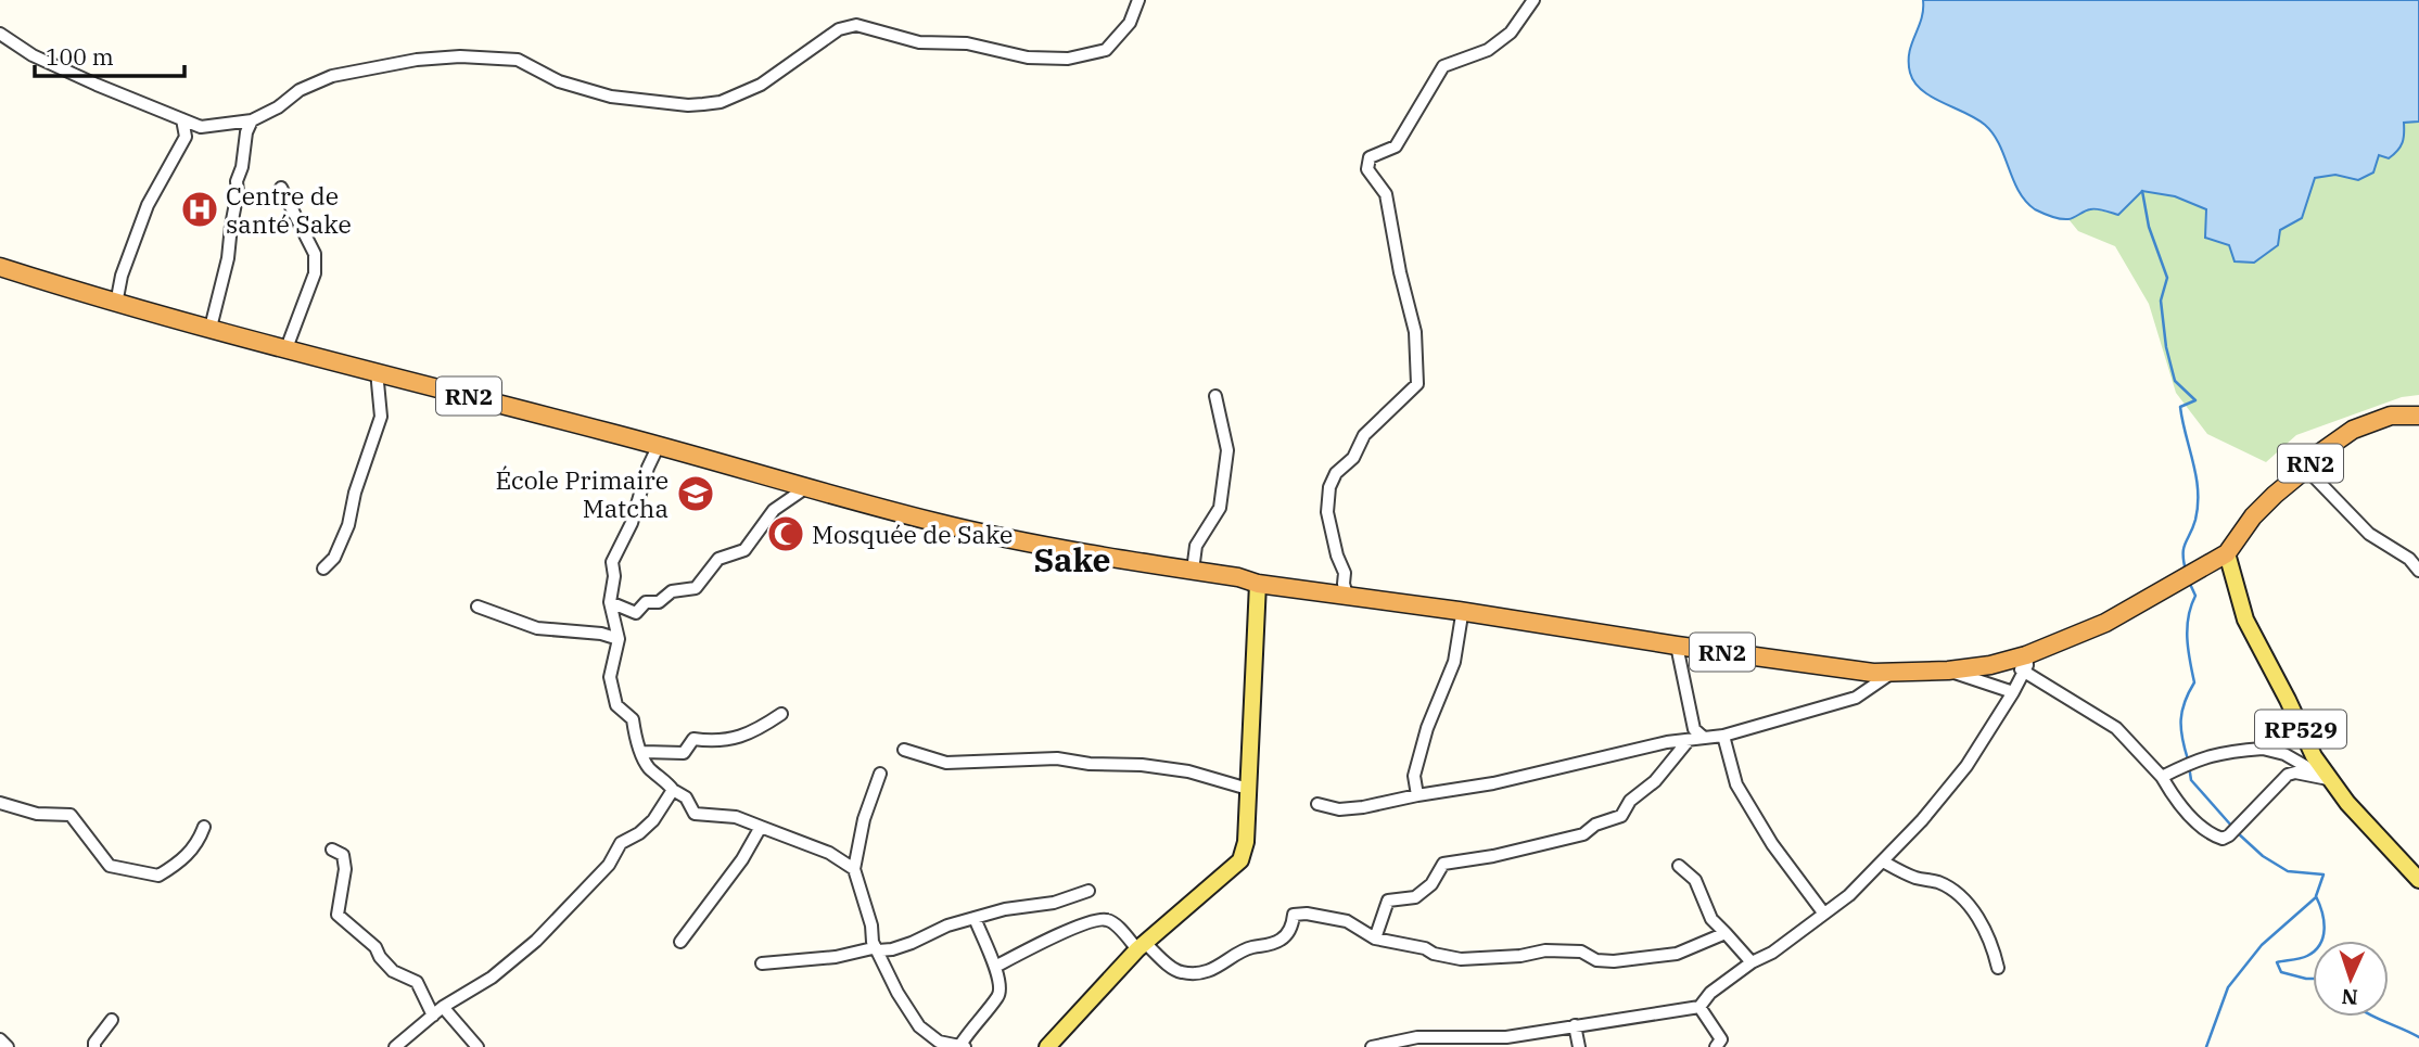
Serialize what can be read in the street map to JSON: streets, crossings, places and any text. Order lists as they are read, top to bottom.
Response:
{
  "streets": {
    "highway": ["RN2"],
    "main road": ["RP529"]
  },
  "crossings": [
    ["RN2", "RP529"]
  ],
  "districts": ["Sake"],
  "places": {
    "hospital": ["Centre de santé Sake"],
    "school or university": ["École Primaire Matcha"],
    "mosque": ["Mosquée de Sake"]
  },
  "scale_bar": "100 m",
  "north": "bottom"
}
